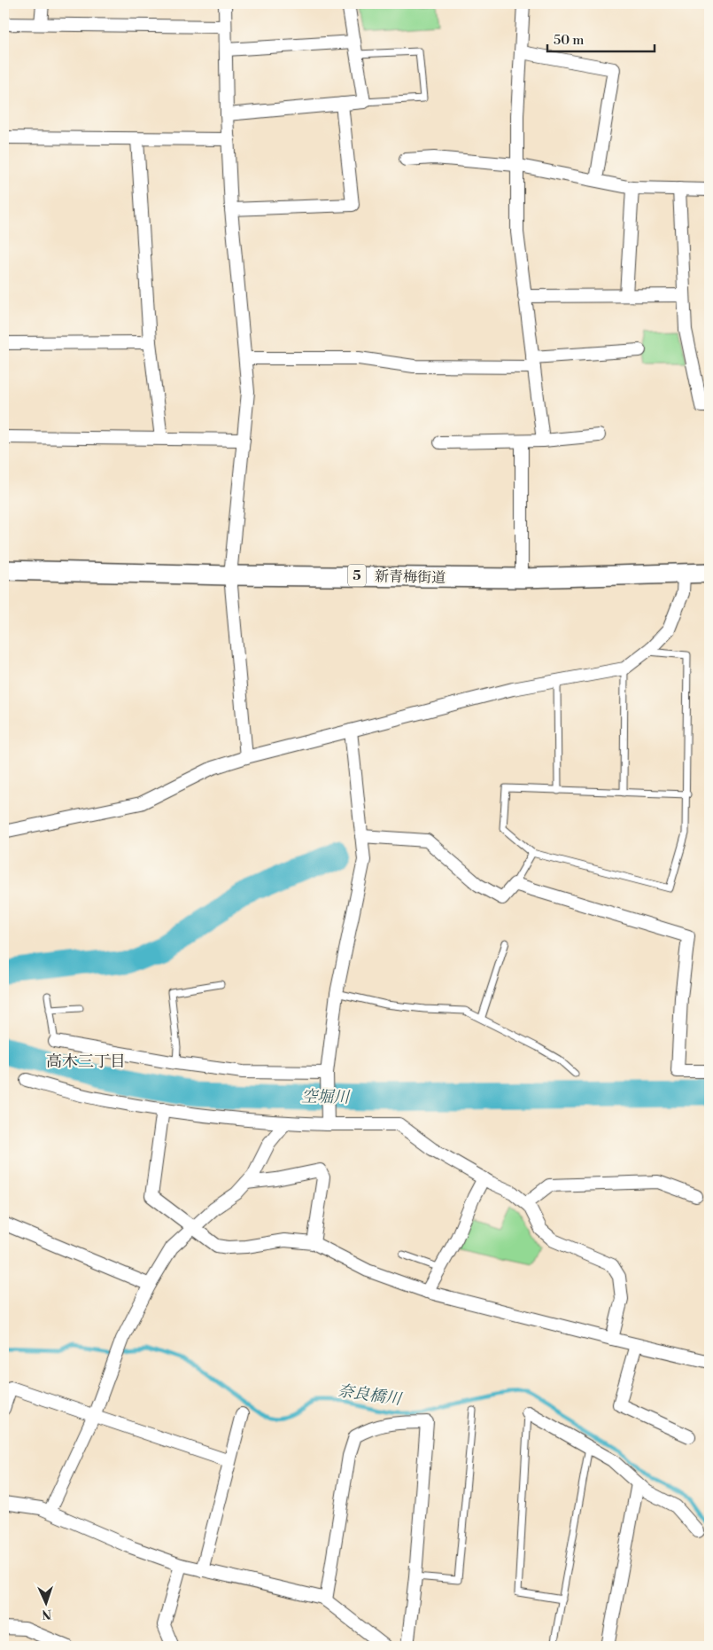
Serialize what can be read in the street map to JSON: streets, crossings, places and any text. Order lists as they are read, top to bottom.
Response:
{
  "streets": {
    "main road": ["5", "新青梅街道"]
  },
  "districts": ["高木三丁目"],
  "water": ["空堀川", "奈良橋川"],
  "scale_bar": "50 m",
  "north": "bottom"
}
